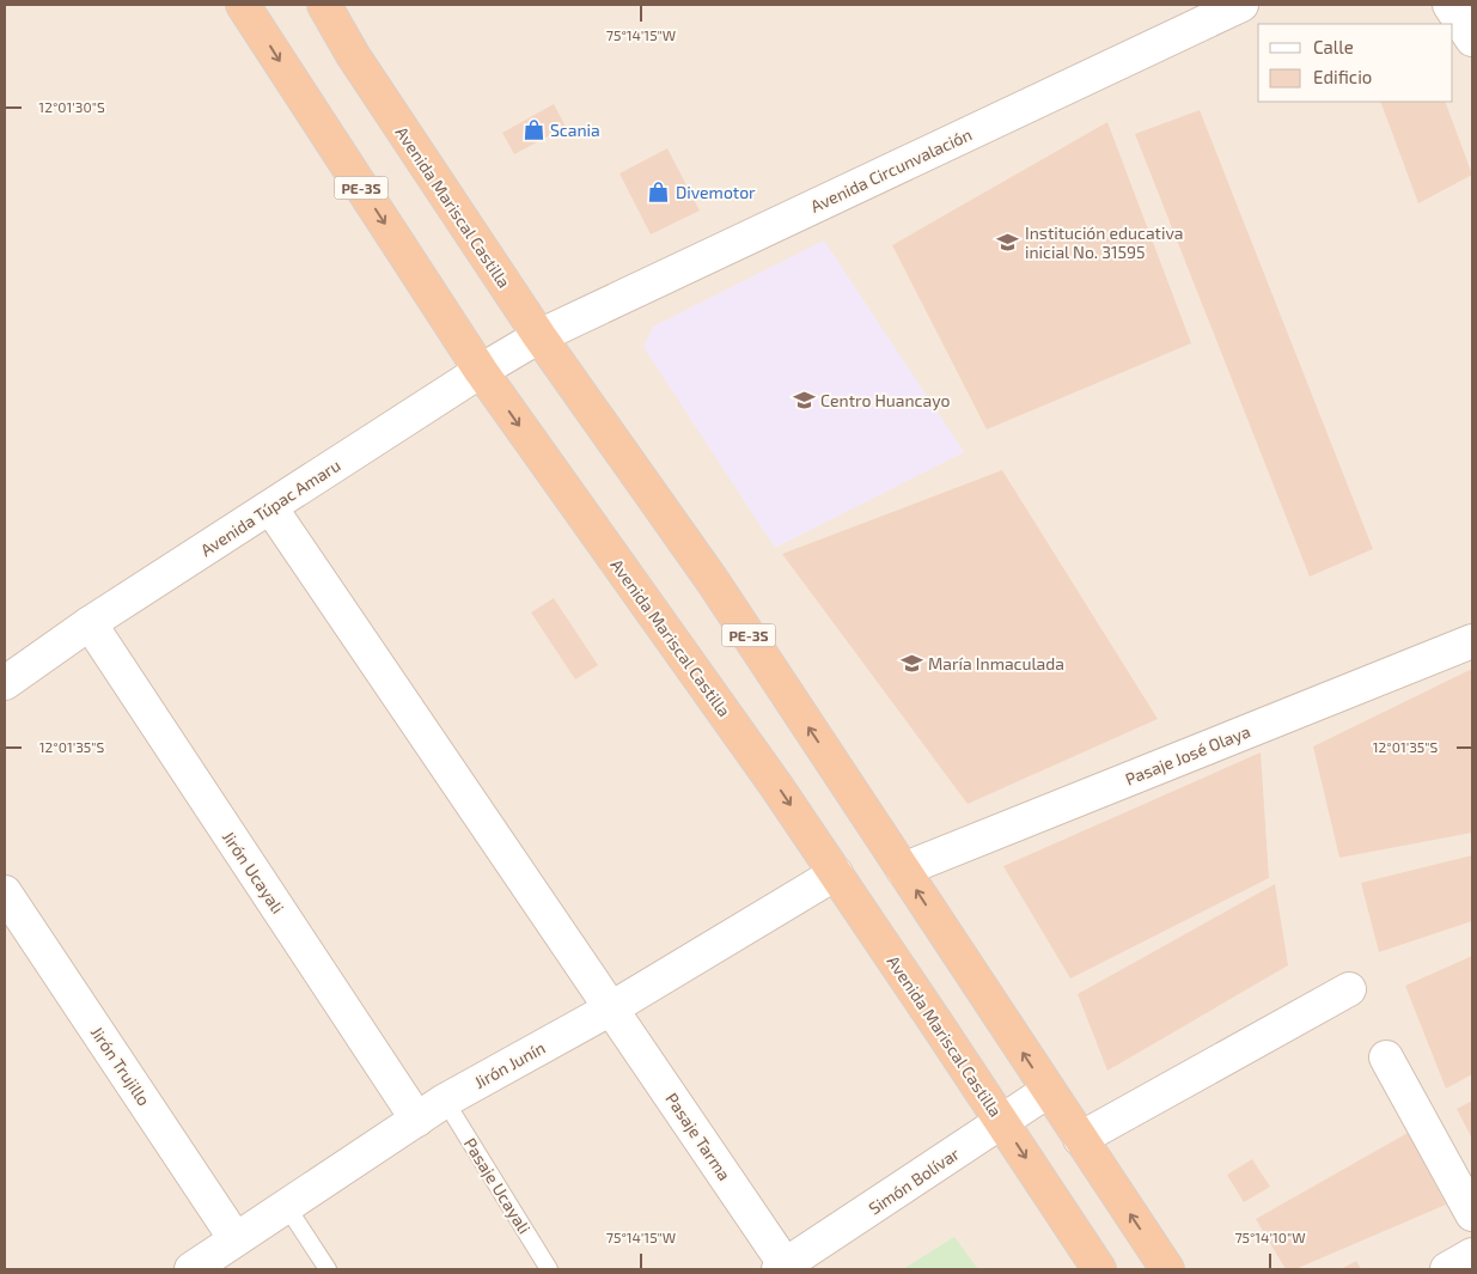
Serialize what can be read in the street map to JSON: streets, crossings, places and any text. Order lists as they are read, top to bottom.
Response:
{
  "streets": {
    "highway": ["PE-3S", "Avenida Mariscal Castilla"],
    "street": [
      "Avenida Circunvalación",
      "Avenida Túpac Amaru",
      "Pasaje José Olaya",
      "Jirón Ucayali",
      "Jirón Junín",
      "Jirón Trujillo",
      "Pasaje Tarma",
      "Simón Bolívar"
    ],
    "lane": ["Pasaje Ucayali"]
  },
  "crossings": [
    ["Avenida Circunvalación", "Avenida Mariscal Castilla"],
    ["Avenida Circunvalación", "Avenida Túpac Amaru"],
    ["Avenida Mariscal Castilla", "Avenida Túpac Amaru"],
    ["Avenida Mariscal Castilla", "Pasaje José Olaya"],
    ["Avenida Mariscal Castilla", "Jirón Junín"],
    ["Avenida Mariscal Castilla", "Simón Bolívar"],
    ["Avenida Túpac Amaru", "Jirón Ucayali"],
    ["Avenida Túpac Amaru", "Pasaje Tarma"],
    ["Jirón Ucayali", "Jirón Junín"],
    ["Jirón Junín", "Jirón Trujillo"],
    ["Jirón Junín", "Pasaje Tarma"],
    ["Jirón Junín", "Pasaje Ucayali"],
    ["Pasaje Tarma", "Simón Bolívar"]
  ],
  "places": {
    "shop": ["Scania", "Divemotor"],
    "school or university": ["Institución educativa inicial No. 31595", "Centro Huancayo", "María Inmaculada"]
  },
  "legend": ["Calle", "Edificio"],
  "coordinates": [
    "75°14'15\"W",
    "12°01'30\"S",
    "12°01'35\"S",
    "75°14'10\"W"
  ]
}
